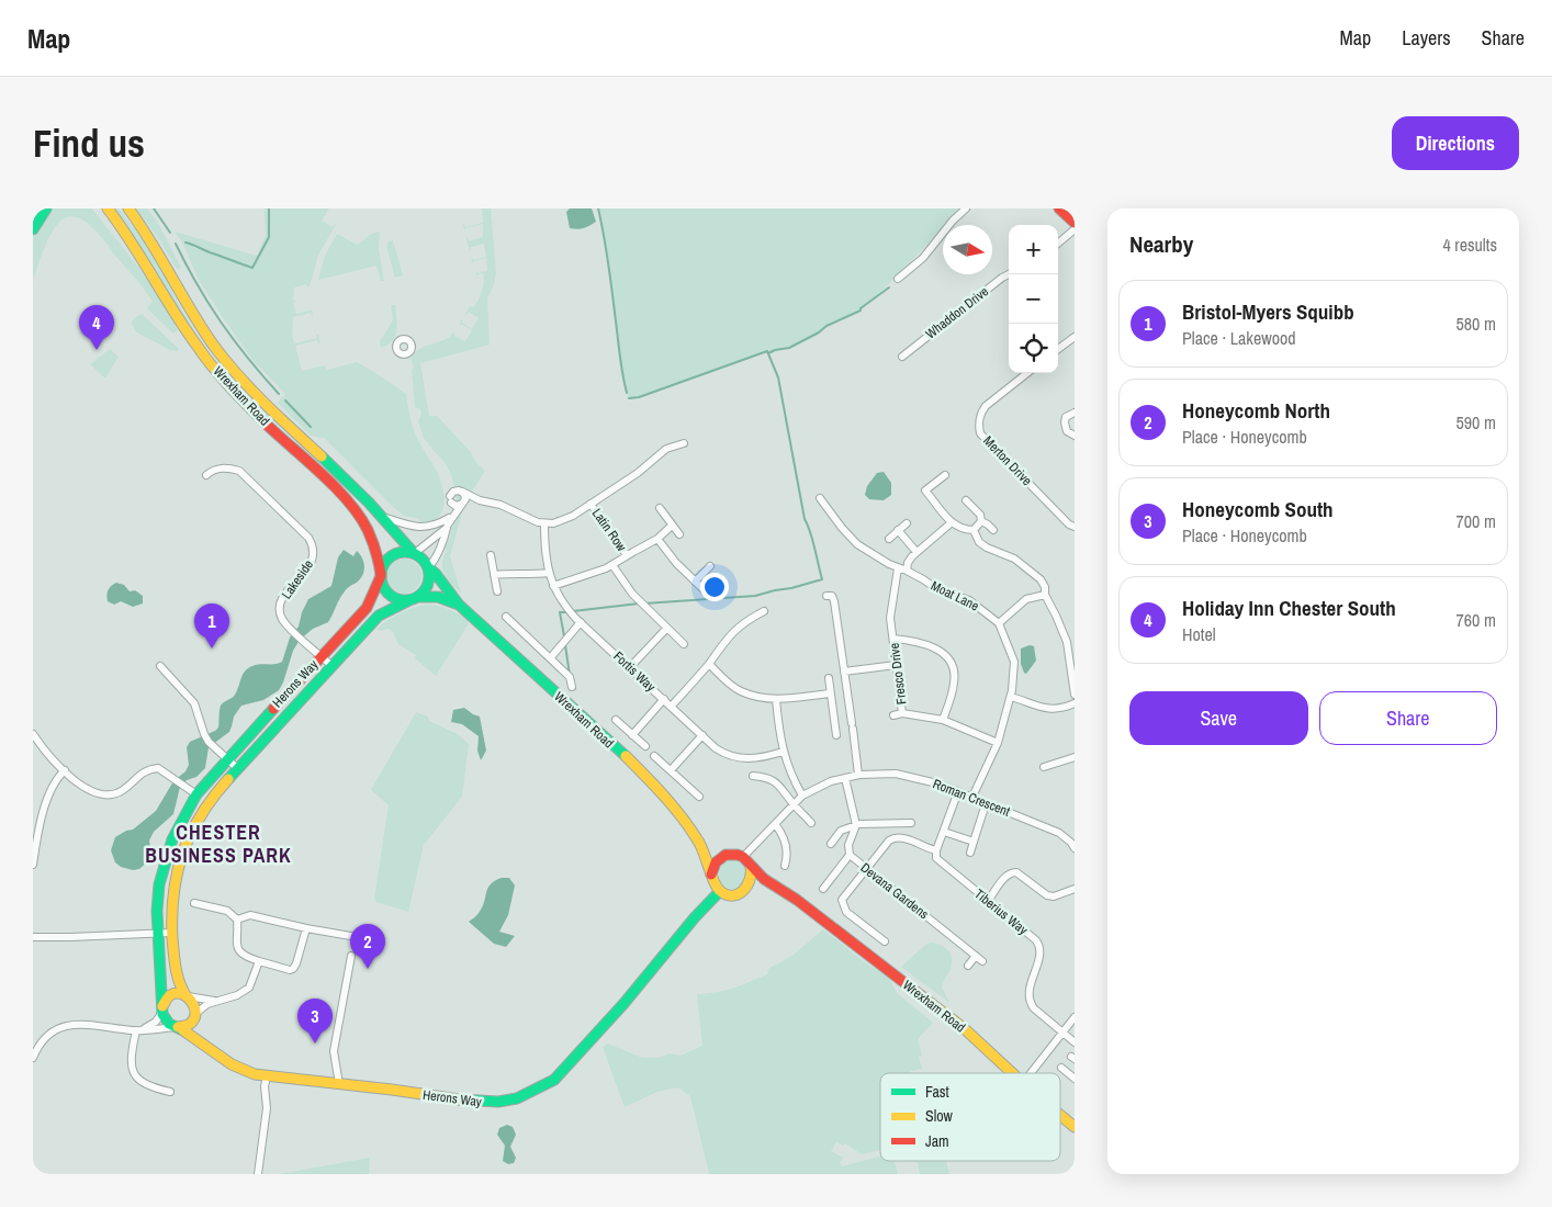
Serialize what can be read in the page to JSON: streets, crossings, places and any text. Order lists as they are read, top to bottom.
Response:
{
  "streets": {
    "main road": ["Wrexham Road", "Herons Way"],
    "street": [
      "Whaddon Drive",
      "Merton Drive",
      "Latin Row",
      "Lakeside",
      "Moat Lane",
      "Fortis Way",
      "Fresco Drive",
      "Roman Crescent",
      "Devana Gardens",
      "Tiberius Way"
    ]
  },
  "crossings": [
    ["Wrexham Road", "Herons Way"],
    ["Wrexham Road", "Roman Crescent"],
    ["Lakeside", "Herons Way"],
    ["Moat Lane", "Fresco Drive"],
    ["Moat Lane", "Roman Crescent"],
    ["Herons Way", "Roman Crescent"],
    ["Roman Crescent", "Devana Gardens"]
  ],
  "districts": ["CHESTER BUSINESS PARK"],
  "legend": ["Fast", "Slow", "Jam"],
  "north": "right",
  "page": {
    "header": "Map",
    "nav": ["Map", "Layers", "Share"],
    "buttons": [
      "Directions",
      ["Save", "Share"]
    ],
    "title": "Find us",
    "heading": ["Nearby", "4 results"],
    "map_buttons": ["+", "−"],
    "list": [
      {
        "mark": "1",
        "name": "Bristol-Myers Squibb",
        "note": "Place · Lakewood",
        "value": "580 m"
      },
      {
        "mark": "2",
        "name": "Honeycomb North",
        "note": "Place · Honeycomb",
        "value": "590 m"
      },
      {
        "mark": "3",
        "name": "Honeycomb South",
        "note": "Place · Honeycomb",
        "value": "700 m"
      },
      {
        "mark": "4",
        "name": "Holiday Inn Chester South",
        "note": "Hotel",
        "value": "760 m"
      }
    ],
    "pins": [
      "4",
      "1",
      "2",
      "3"
    ]
  }
}
